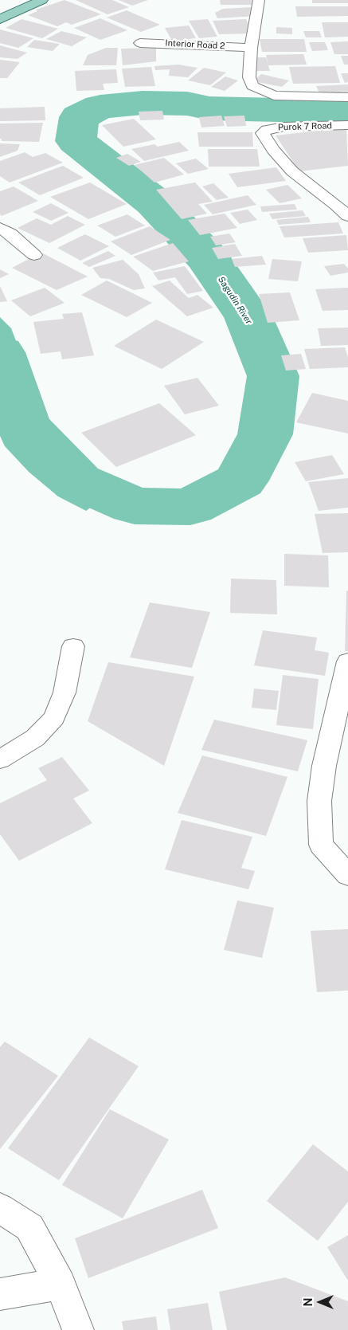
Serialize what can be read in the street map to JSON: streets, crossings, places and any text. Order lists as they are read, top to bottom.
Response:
{
  "streets": {
    "street": ["Interior Road 2", "Purok 7 Road"]
  },
  "water": ["Sagudin River"],
  "north": "left"
}
